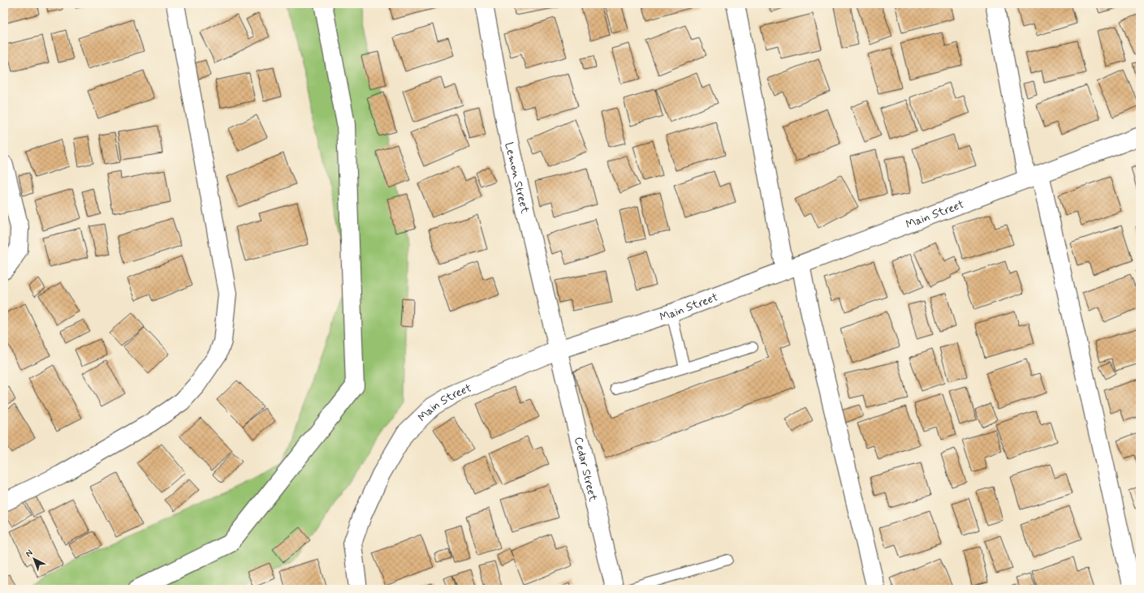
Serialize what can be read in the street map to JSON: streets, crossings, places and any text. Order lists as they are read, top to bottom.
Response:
{
  "streets": {
    "street": ["Lemon Street", "Main Street", "Cedar Street"]
  },
  "crossings": [
    ["Lemon Street", "Main Street"],
    ["Lemon Street", "Cedar Street"],
    ["Main Street", "Cedar Street"]
  ],
  "north": "top left"
}
